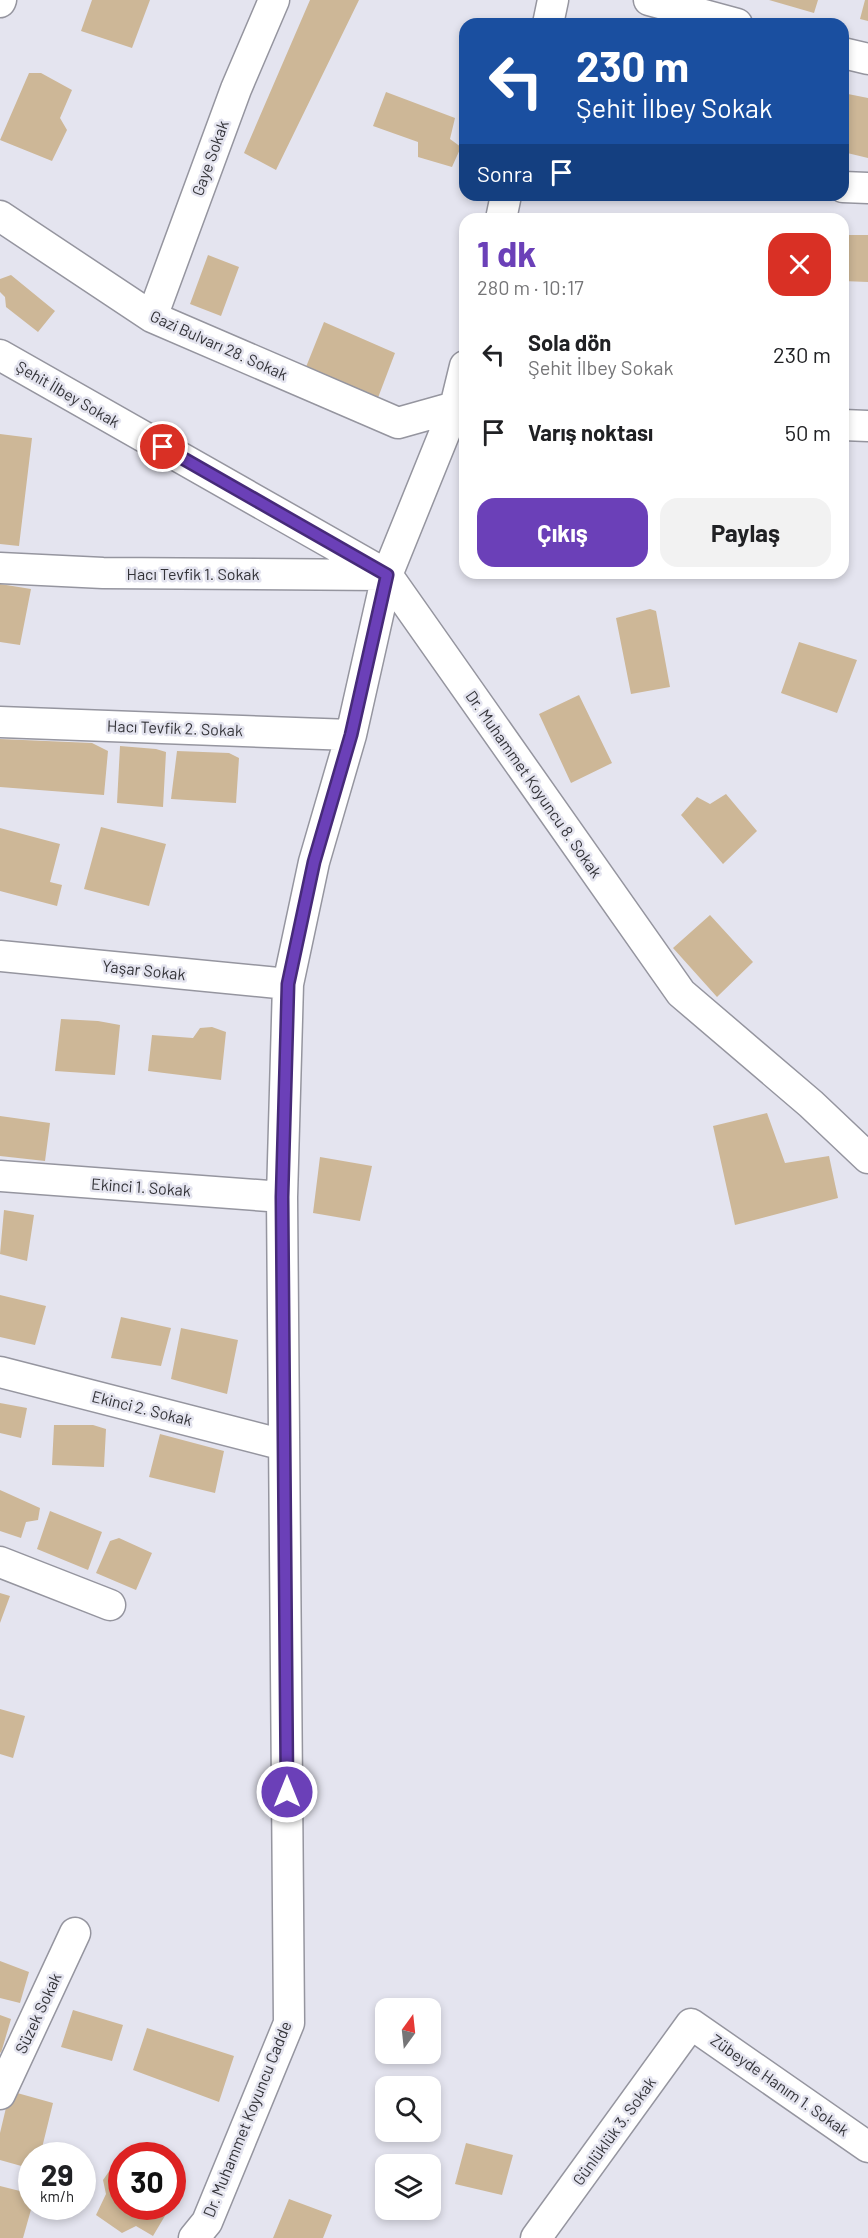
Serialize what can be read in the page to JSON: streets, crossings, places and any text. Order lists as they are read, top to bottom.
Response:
{
  "streets": {
    "street": [
      "Gaye Sokak",
      "Gazi Bulvarı 28. Sokak",
      "Şehit İlbey Sokak",
      "Hacı Tevfik 1. Sokak",
      "Hacı Tevfik 2. Sokak",
      "Dr. Muhammet Koyuncu 8. Sokak",
      "Yaşar Sokak",
      "Ekinci 1. Sokak",
      "Ekinci 2. Sokak",
      "Süzek Sokak",
      "Zübeyde Hanım 1. Sokak",
      "Dr. Muhammet Koyuncu Cadde",
      "Günlüklük 3. Sokak"
    ]
  },
  "crossings": [
    ["Gaye Sokak", "Gazi Bulvarı 28. Sokak"],
    ["Şehit İlbey Sokak", "Hacı Tevfik 1. Sokak"],
    ["Şehit İlbey Sokak", "Dr. Muhammet Koyuncu 8. Sokak"],
    ["Şehit İlbey Sokak", "Dr. Muhammet Koyuncu Cadde"],
    ["Hacı Tevfik 1. Sokak", "Dr. Muhammet Koyuncu 8. Sokak"],
    ["Hacı Tevfik 1. Sokak", "Dr. Muhammet Koyuncu Cadde"],
    ["Hacı Tevfik 2. Sokak", "Dr. Muhammet Koyuncu Cadde"],
    ["Dr. Muhammet Koyuncu 8. Sokak", "Dr. Muhammet Koyuncu Cadde"],
    ["Yaşar Sokak", "Dr. Muhammet Koyuncu Cadde"],
    ["Ekinci 1. Sokak", "Dr. Muhammet Koyuncu Cadde"],
    ["Ekinci 2. Sokak", "Dr. Muhammet Koyuncu Cadde"],
    ["Zübeyde Hanım 1. Sokak", "Günlüklük 3. Sokak"]
  ],
  "north": "top",
  "page": {
    "turn": ["230 m", "Şehit İlbey Sokak"],
    "then": "Sonra",
    "heading": ["1 dk", "280 m · 10:17"],
    "list": [
      {
        "name": "Sola dön",
        "note": "Şehit İlbey Sokak",
        "value": "230 m"
      },
      {
        "name": "Varış noktası",
        "value": "50 m"
      }
    ],
    "buttons": ["Çıkış", "Paylaş"],
    "speed": "29 km/h",
    "limit": "30"
  }
}
